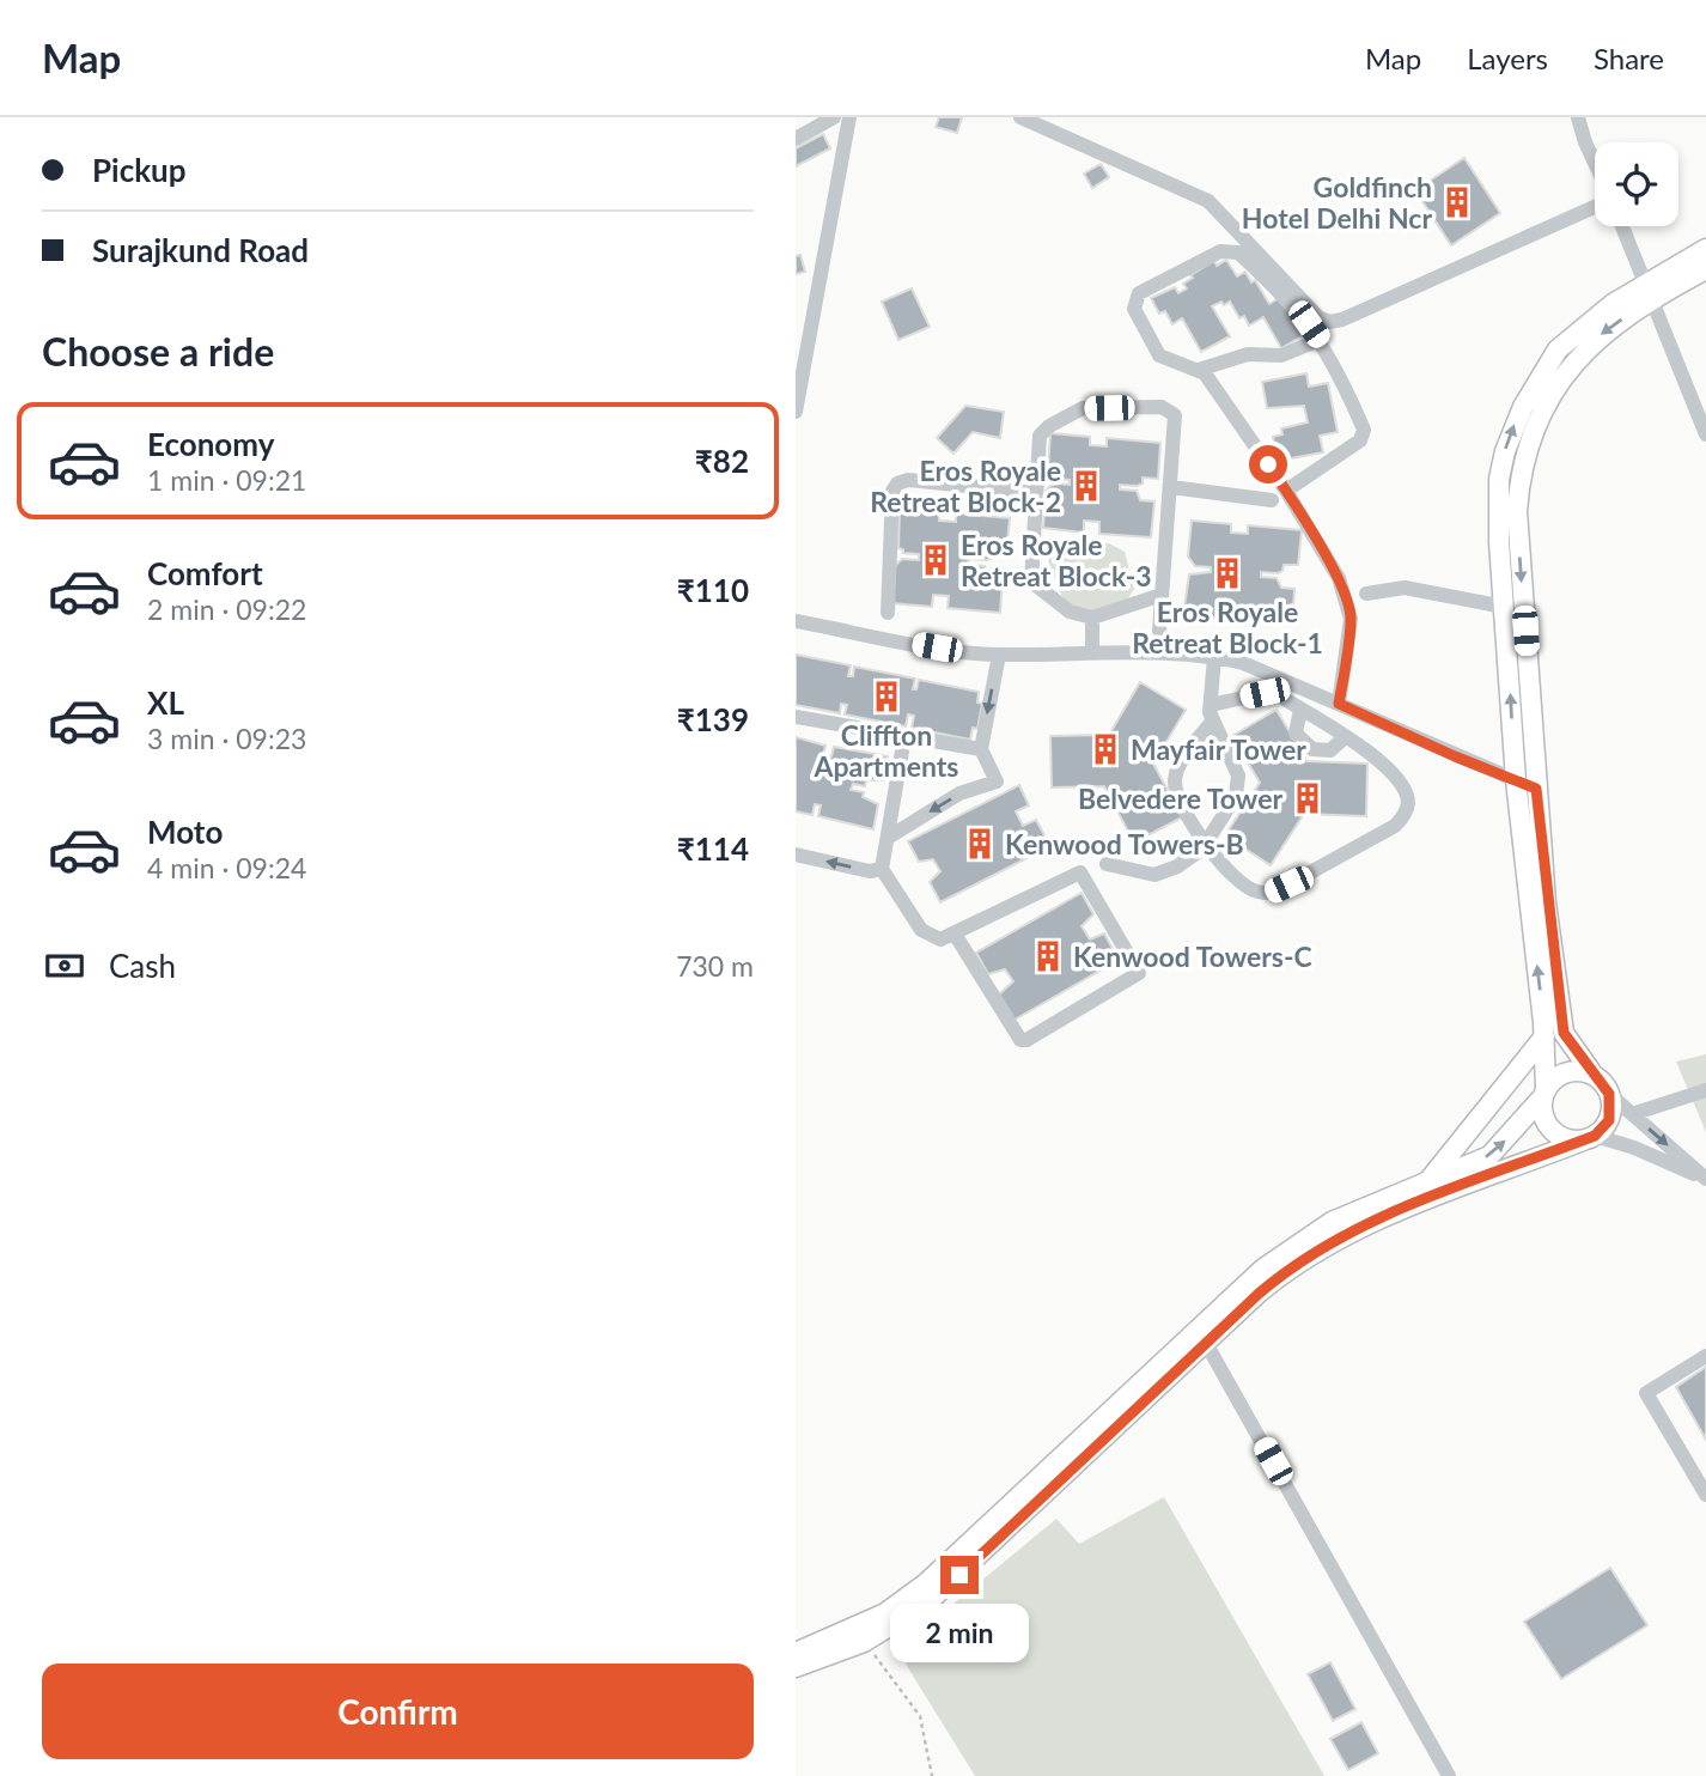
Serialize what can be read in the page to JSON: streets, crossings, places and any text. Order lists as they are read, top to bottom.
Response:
{
  "places": {
    "building": [
      "Goldfinch Hotel Delhi Ncr",
      "Eros Royale Retreat Block-2",
      "Eros Royale Retreat Block-3",
      "Eros Royale Retreat Block-1",
      "Cliffton Apartments",
      "Mayfair Tower",
      "Belvedere Tower",
      "Kenwood Towers-B",
      "Kenwood Towers-C"
    ]
  },
  "page": {
    "header": "Map",
    "nav": ["Map", "Layers", "Share"],
    "banner": ["Pickup", "Surajkund Road"],
    "heading": "Choose a ride",
    "list": [
      {
        "name": "Economy",
        "note": "1 min · 09:21",
        "value": "₹82"
      },
      {
        "name": "Comfort",
        "note": "2 min · 09:22",
        "value": "₹110"
      },
      {
        "name": "XL",
        "note": "3 min · 09:23",
        "value": "₹139"
      },
      {
        "name": "Moto",
        "note": "4 min · 09:24",
        "value": "₹114"
      }
    ],
    "pay": ["Cash", "730 m"],
    "bubble": "2 min",
    "buttons": "Confirm"
  }
}
